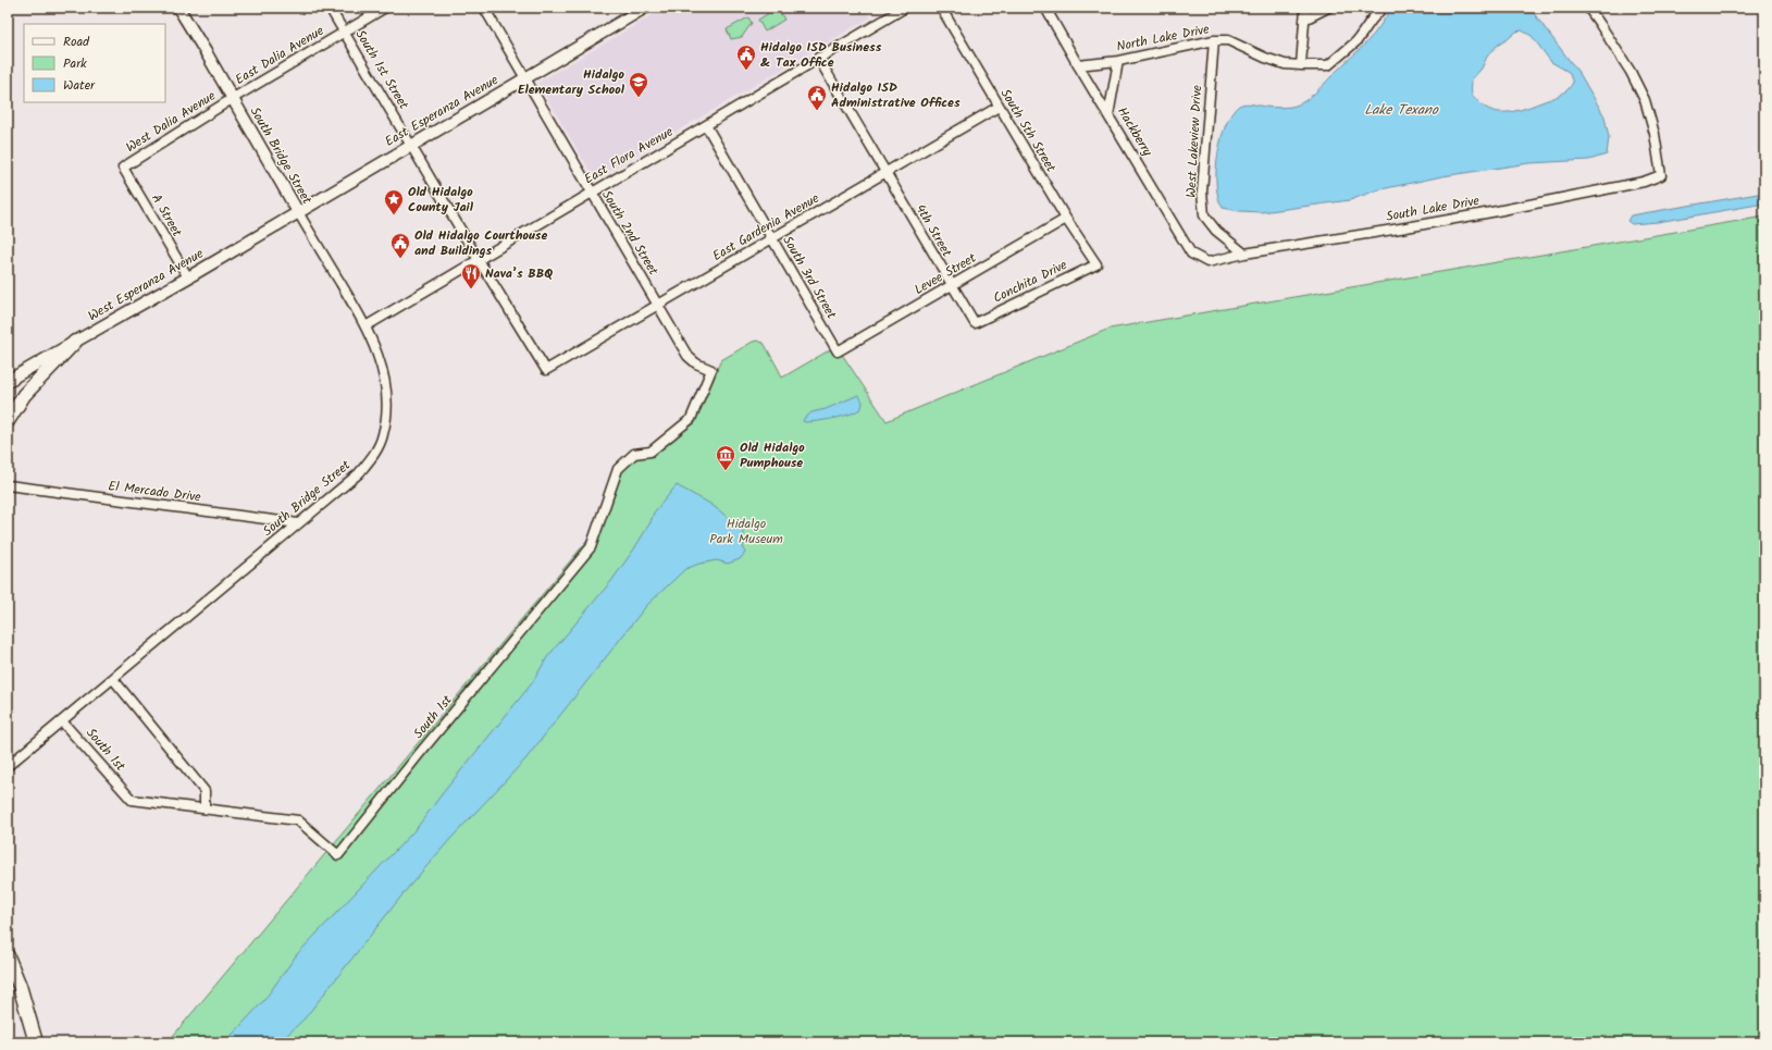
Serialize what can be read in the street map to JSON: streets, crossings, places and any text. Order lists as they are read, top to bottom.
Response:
{
  "streets": {
    "street": [
      "North Lake Drive",
      "East Dalia Avenue",
      "South 1st Street",
      "East Esperanza Avenue",
      "West Dalia Avenue",
      "South 5th Street",
      "Hackberry",
      "West Lakeview Drive",
      "South Bridge Street",
      "East Flora Avenue",
      "South Lake Drive",
      "A Street",
      "East Gardenia Avenue",
      "4th Street",
      "South 2nd Street",
      "Levee Street",
      "South 3rd Street",
      "Conchita Drive",
      "West Esperanza Avenue",
      "El Mercado Drive",
      "South 1st"
    ]
  },
  "crossings": [
    ["North Lake Drive", "Hackberry"],
    ["North Lake Drive", "West Lakeview Drive"],
    ["East Dalia Avenue", "South 1st Street"],
    ["East Dalia Avenue", "West Dalia Avenue"],
    ["East Dalia Avenue", "South Bridge Street"],
    ["South 1st Street", "East Esperanza Avenue"],
    ["South 1st Street", "East Flora Avenue"],
    ["South 1st Street", "East Gardenia Avenue"],
    ["East Esperanza Avenue", "South Bridge Street"],
    ["East Esperanza Avenue", "South 2nd Street"],
    ["East Esperanza Avenue", "West Esperanza Avenue"],
    ["West Dalia Avenue", "South Bridge Street"],
    ["West Dalia Avenue", "A Street"],
    ["South 5th Street", "East Gardenia Avenue"],
    ["South 5th Street", "Levee Street"],
    ["South 5th Street", "Conchita Drive"],
    ["Hackberry", "South Lake Drive"],
    ["West Lakeview Drive", "South Lake Drive"],
    ["South Bridge Street", "East Flora Avenue"],
    ["South Bridge Street", "West Esperanza Avenue"],
    ["South Bridge Street", "El Mercado Drive"],
    ["South Bridge Street", "South 1st"],
    ["East Flora Avenue", "4th Street"],
    ["East Flora Avenue", "South 2nd Street"],
    ["East Flora Avenue", "South 3rd Street"],
    ["A Street", "West Esperanza Avenue"],
    ["East Gardenia Avenue", "4th Street"],
    ["East Gardenia Avenue", "South 2nd Street"],
    ["East Gardenia Avenue", "South 3rd Street"],
    ["4th Street", "Levee Street"],
    ["4th Street", "Conchita Drive"],
    ["South 2nd Street", "South 1st"],
    ["Levee Street", "South 3rd Street"]
  ],
  "water": ["Lake Texano"],
  "parks": ["Hidalgo Park Museum"],
  "places": {
    "public building": ["Hidalgo ISD Business & Tax Office", "Hidalgo ISD Administrative Offices", "Old Hidalgo Courthouse and Buildings"],
    "school or university": ["Hidalgo Elementary School"],
    "place": ["Old Hidalgo County Jail"],
    "restaurant": ["Nava’s BBQ"],
    "museum": ["Old Hidalgo Pumphouse"]
  },
  "legend": ["Road", "Park", "Water"]
}
